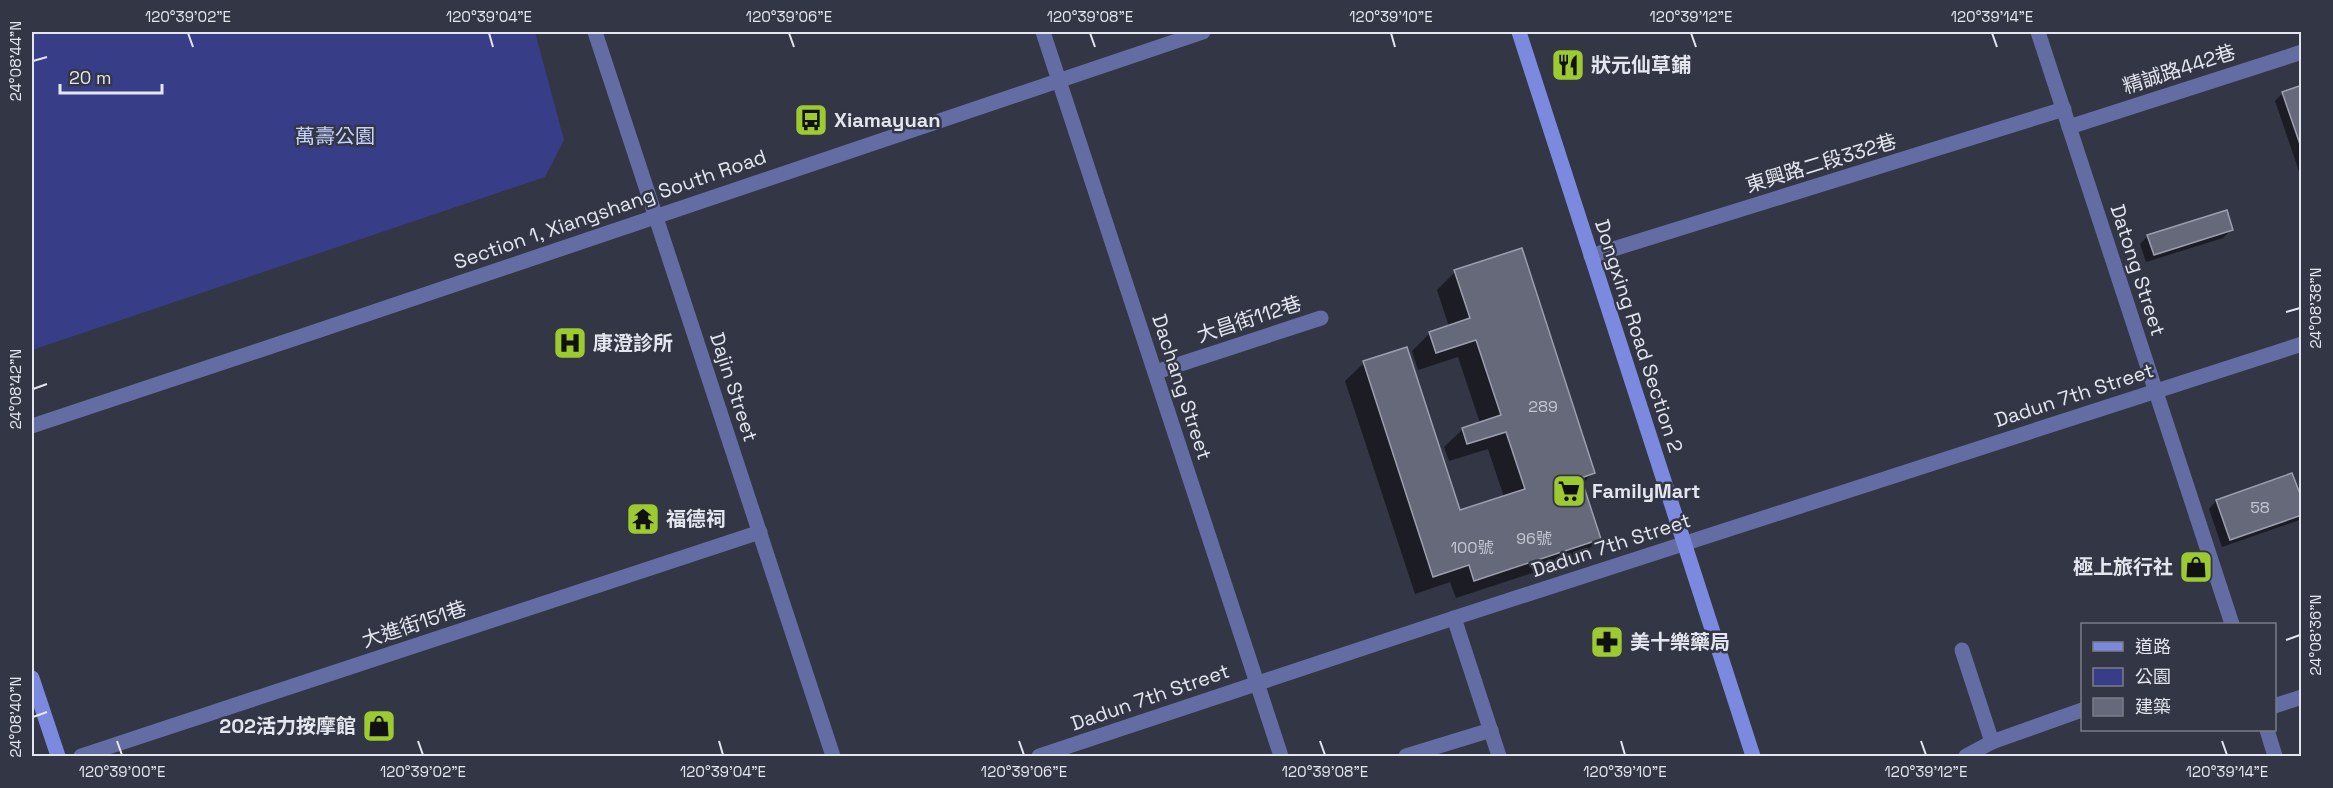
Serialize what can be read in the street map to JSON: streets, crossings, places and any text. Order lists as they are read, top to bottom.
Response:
{
  "streets": {
    "street": [
      "精誠路442巷",
      "東興路二段332巷",
      "Section 1, Xiangshang South Road",
      "Datong Street",
      "大昌街112巷",
      "Dongxing Road Section 2",
      "Dajin Street",
      "Dachang Street",
      "Dadun 7th Street",
      "大進街151巷"
    ]
  },
  "crossings": [
    ["精誠路442巷", "Datong Street"],
    ["東興路二段332巷", "Datong Street"],
    ["東興路二段332巷", "Dongxing Road Section 2"],
    ["Section 1, Xiangshang South Road", "Dajin Street"],
    ["Section 1, Xiangshang South Road", "Dachang Street"],
    ["Datong Street", "Dadun 7th Street"],
    ["大昌街112巷", "Dachang Street"],
    ["Dongxing Road Section 2", "Dadun 7th Street"],
    ["Dajin Street", "大進街151巷"],
    ["Dachang Street", "Dadun 7th Street"]
  ],
  "parks": ["萬壽公園"],
  "places": {
    "restaurant": ["狀元仙草鋪"],
    "bus stop": ["Xiamayuan"],
    "hospital": ["康澄診所"],
    "supermarket": ["FamilyMart"],
    "temple": ["福德祠"],
    "shop": ["極上旅行社", "202活力按摩館"],
    "pharmacy": ["美十樂藥局"]
  },
  "house_numbers": [
    "289",
    "58",
    "96號",
    "100號"
  ],
  "legend": ["道路", "公園", "建築"],
  "scale_bar": "20 m",
  "coordinates": [
    "120°39'02\"E",
    "120°39'04\"E",
    "120°39'06\"E",
    "120°39'08\"E",
    "120°39'10\"E",
    "120°39'12\"E",
    "120°39'14\"E",
    "24°08'44\"N",
    "24°08'38\"N",
    "24°08'42\"N",
    "24°08'36\"N",
    "24°08'40\"N",
    "120°39'00\"E"
  ]
}
